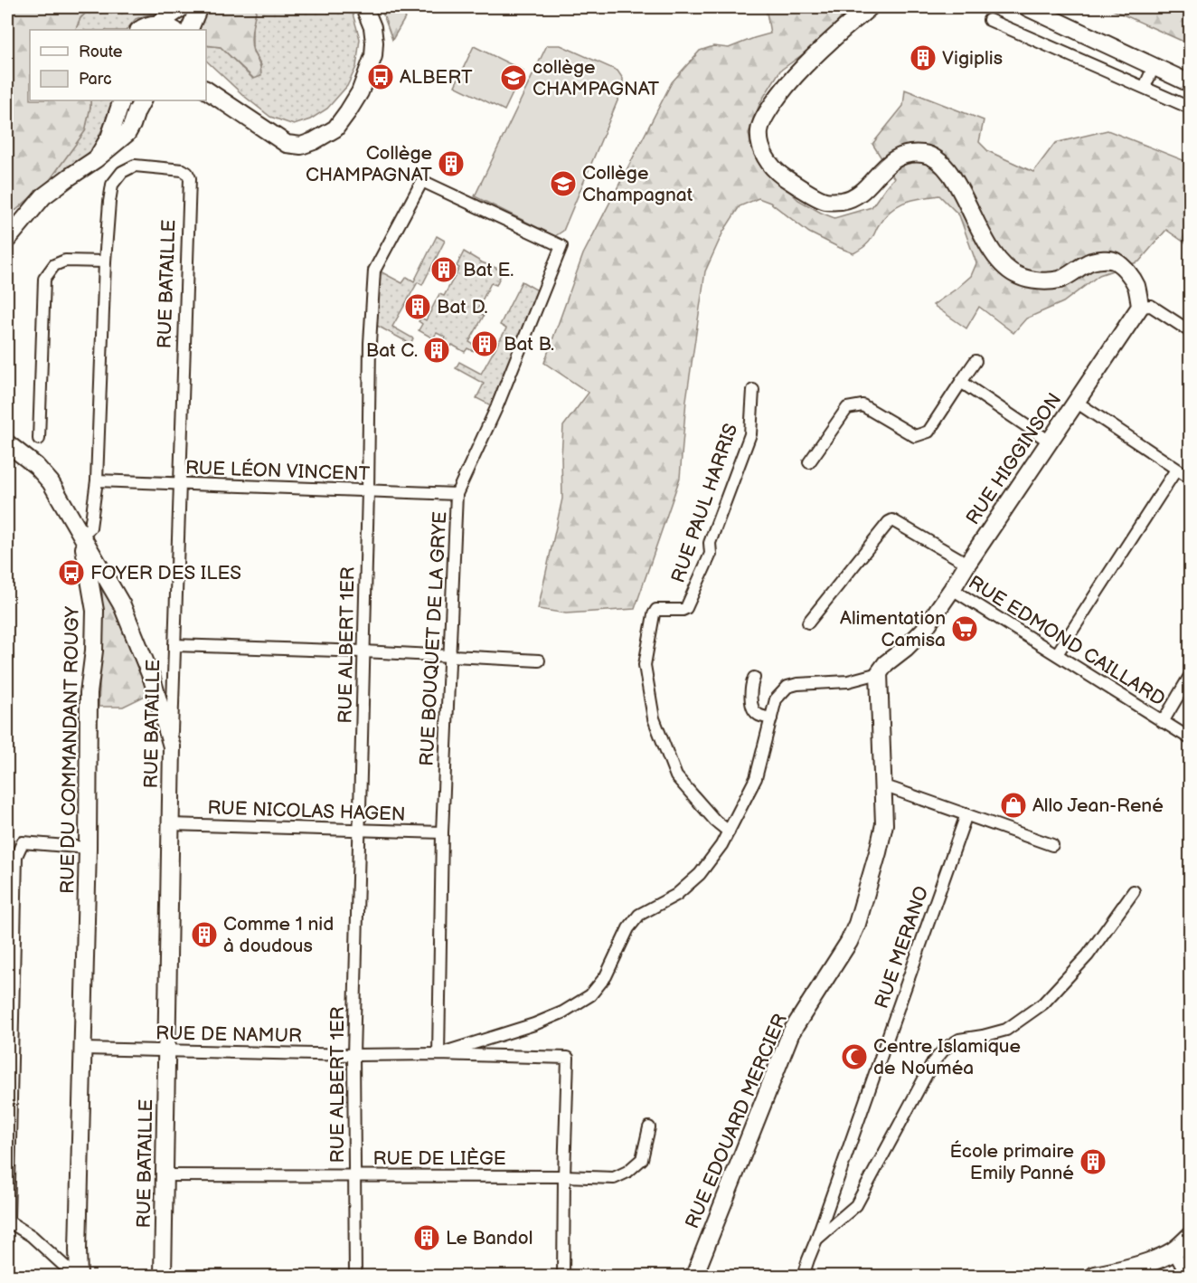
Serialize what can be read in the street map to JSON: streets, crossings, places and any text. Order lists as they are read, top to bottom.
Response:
{
  "streets": {
    "street": [
      "RUE BATAILLE",
      "RUE HIGGINSON",
      "RUE LÉON VINCENT",
      "RUE PAUL HARRIS",
      "RUE BOUQUET DE LA GRYE",
      "RUE EDMOND CAILLARD",
      "RUE ALBERT 1ER",
      "RUE DU COMMANDANT ROUGY",
      "RUE NICOLAS HAGEN",
      "RUE MERANO",
      "RUE DE NAMUR",
      "RUE EDOUARD MERCIER",
      "RUE DE LIÈGE"
    ]
  },
  "crossings": [
    ["RUE BATAILLE", "RUE LÉON VINCENT"],
    ["RUE BATAILLE", "RUE NICOLAS HAGEN"],
    ["RUE BATAILLE", "RUE DE NAMUR"],
    ["RUE BATAILLE", "RUE DE LIÈGE"],
    ["RUE HIGGINSON", "RUE EDMOND CAILLARD"],
    ["RUE HIGGINSON", "RUE EDOUARD MERCIER"],
    ["RUE LÉON VINCENT", "RUE BOUQUET DE LA GRYE"],
    ["RUE LÉON VINCENT", "RUE ALBERT 1ER"],
    ["RUE BOUQUET DE LA GRYE", "RUE ALBERT 1ER"],
    ["RUE BOUQUET DE LA GRYE", "RUE NICOLAS HAGEN"],
    ["RUE BOUQUET DE LA GRYE", "RUE DE NAMUR"],
    ["RUE ALBERT 1ER", "RUE NICOLAS HAGEN"],
    ["RUE ALBERT 1ER", "RUE DE NAMUR"],
    ["RUE ALBERT 1ER", "RUE DE LIÈGE"],
    ["RUE DU COMMANDANT ROUGY", "RUE DE NAMUR"],
    ["RUE DE NAMUR", "RUE DE LIÈGE"]
  ],
  "places": {
    "building": [
      "Vigiplis",
      "Collège CHAMPAGNAT",
      "Bat E.",
      "Bat D.",
      "Bat B.",
      "Bat C.",
      "Comme 1 nid à doudous",
      "École primaire Emily Panné",
      "Le Bandol"
    ],
    "bus stop": ["ALBERT", "FOYER DES ILES"],
    "school or university": ["collège CHAMPAGNAT", "Collège Champagnat"],
    "supermarket": ["Alimentation Camisa"],
    "shop": ["Allo Jean-René"],
    "mosque": ["Centre Islamique de Nouméa"]
  },
  "legend": ["Route", "Parc"]
}
